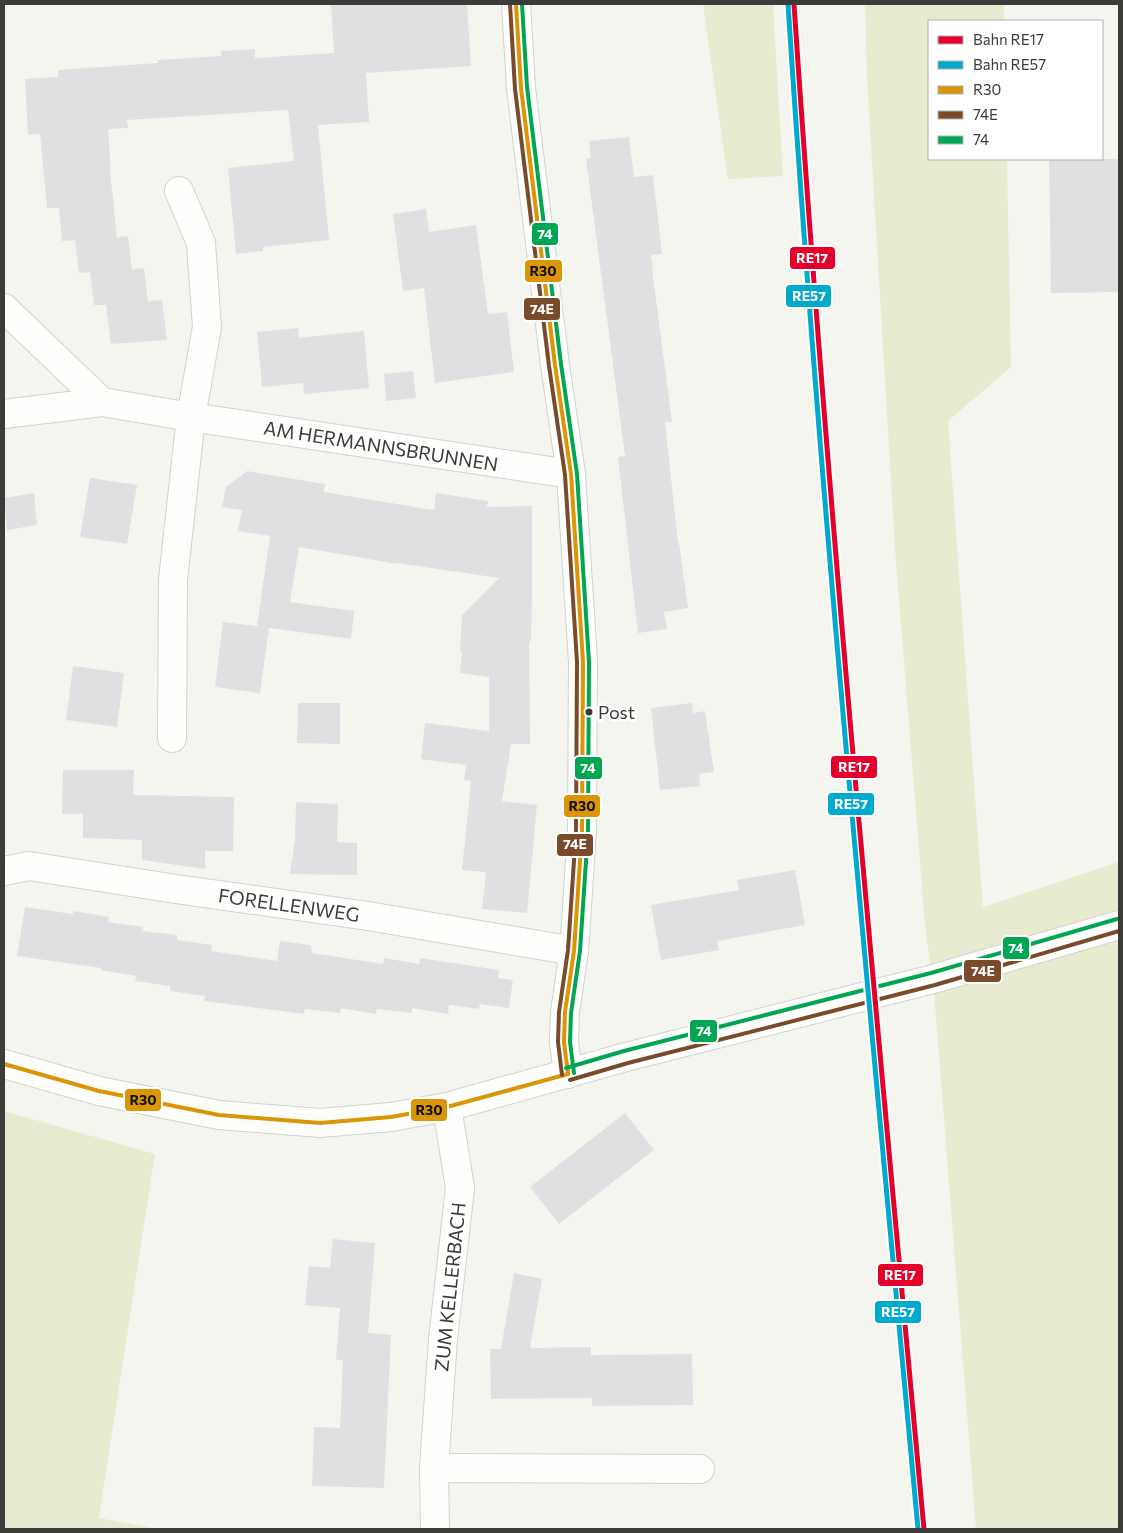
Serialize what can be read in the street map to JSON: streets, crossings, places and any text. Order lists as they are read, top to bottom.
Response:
{
  "streets": {
    "street": ["AM HERMANNSBRUNNEN", "FORELLENWEG", "ZUM KELLERBACH"]
  },
  "places": ["Post"],
  "lines": [
    "rail line RE17",
    "rail line RE57",
    "transit line R30",
    "transit line 74E",
    "transit line 74"
  ],
  "legend": [
    "Bahn RE17",
    "Bahn RE57",
    "R30",
    "74E",
    "74"
  ]
}
